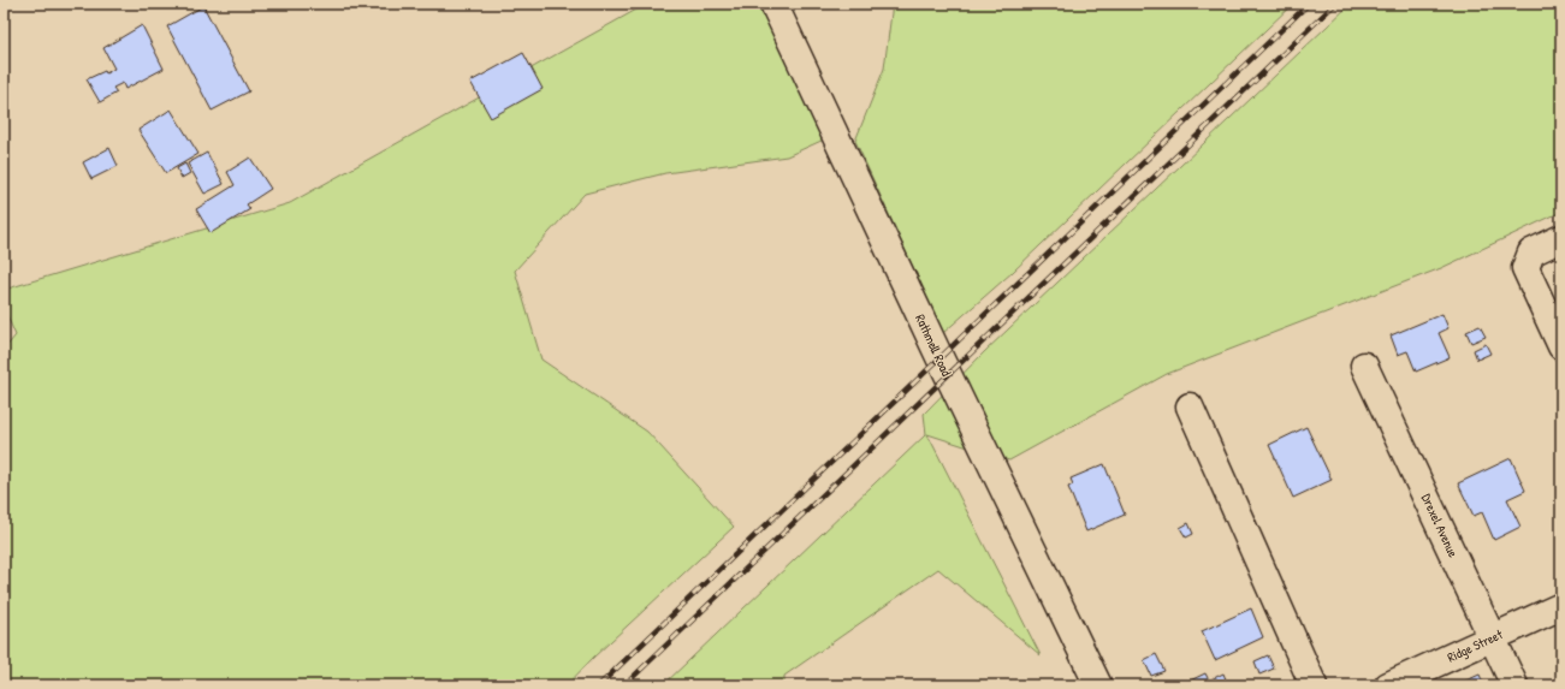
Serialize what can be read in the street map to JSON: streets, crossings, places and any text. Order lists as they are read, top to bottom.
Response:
{
  "streets": {
    "street": ["Rathmell Road", "Drexel Avenue", "Ridge Street"]
  },
  "crossings": [
    ["Drexel Avenue", "Ridge Street"]
  ]
}
